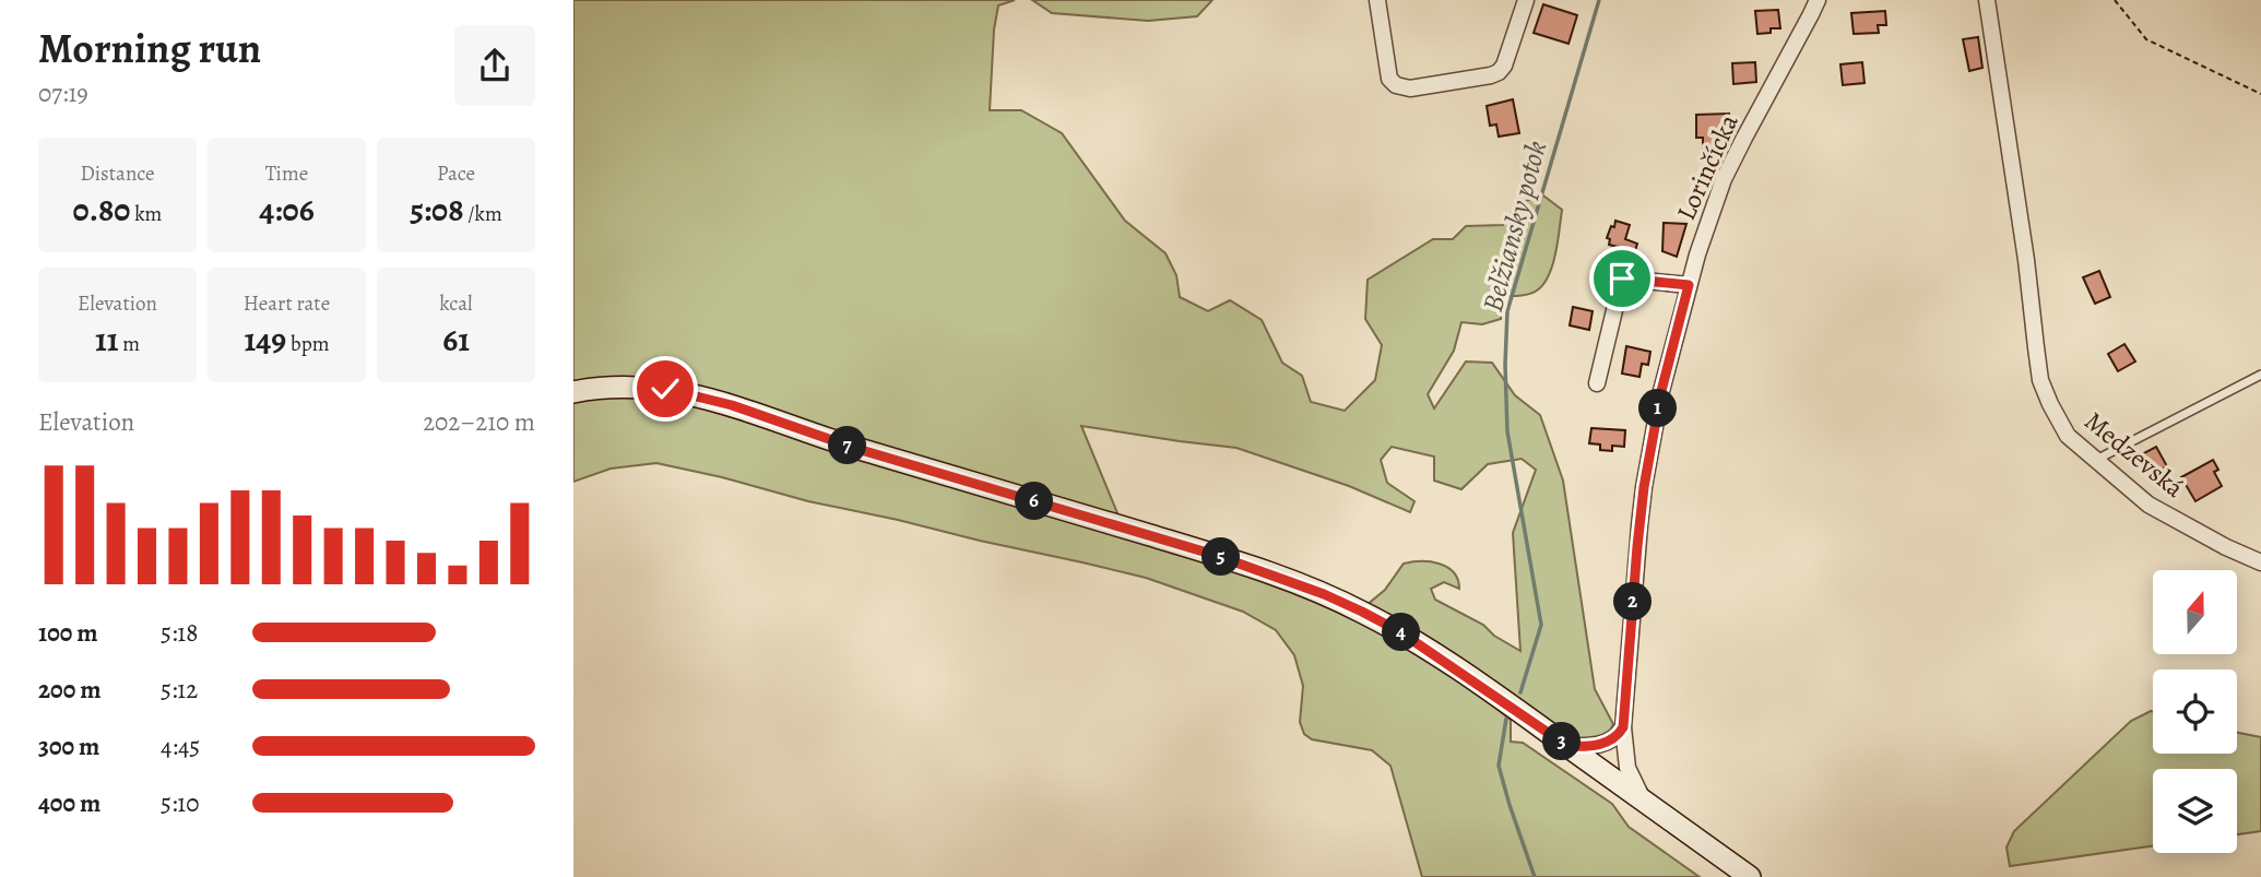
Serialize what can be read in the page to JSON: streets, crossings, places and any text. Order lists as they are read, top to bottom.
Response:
{
  "streets": {
    "street": ["Lorinčícka", "Medzevská"]
  },
  "water": ["Belžiansky potok"],
  "north": "top",
  "page": {
    "heading": ["Morning run", "07:19"],
    "stats": [
      ["Distance", "0.80 km"],
      ["Time", "4:06"],
      ["Pace", "5:08 /km"],
      ["Elevation", "11 m"],
      ["Heart rate", "149 bpm"],
      ["kcal", "61"]
    ],
    "pins": [
      "1",
      "7",
      "6",
      "5",
      "2",
      "4",
      "3"
    ],
    "chart": ["Elevation", "202–210 m"],
    "list": [
      {
        "name": "100 m",
        "note": "5:18"
      },
      {
        "name": "200 m",
        "note": "5:12"
      },
      {
        "name": "300 m",
        "note": "4:45"
      },
      {
        "name": "400 m",
        "note": "5:10"
      }
    ]
  }
}
